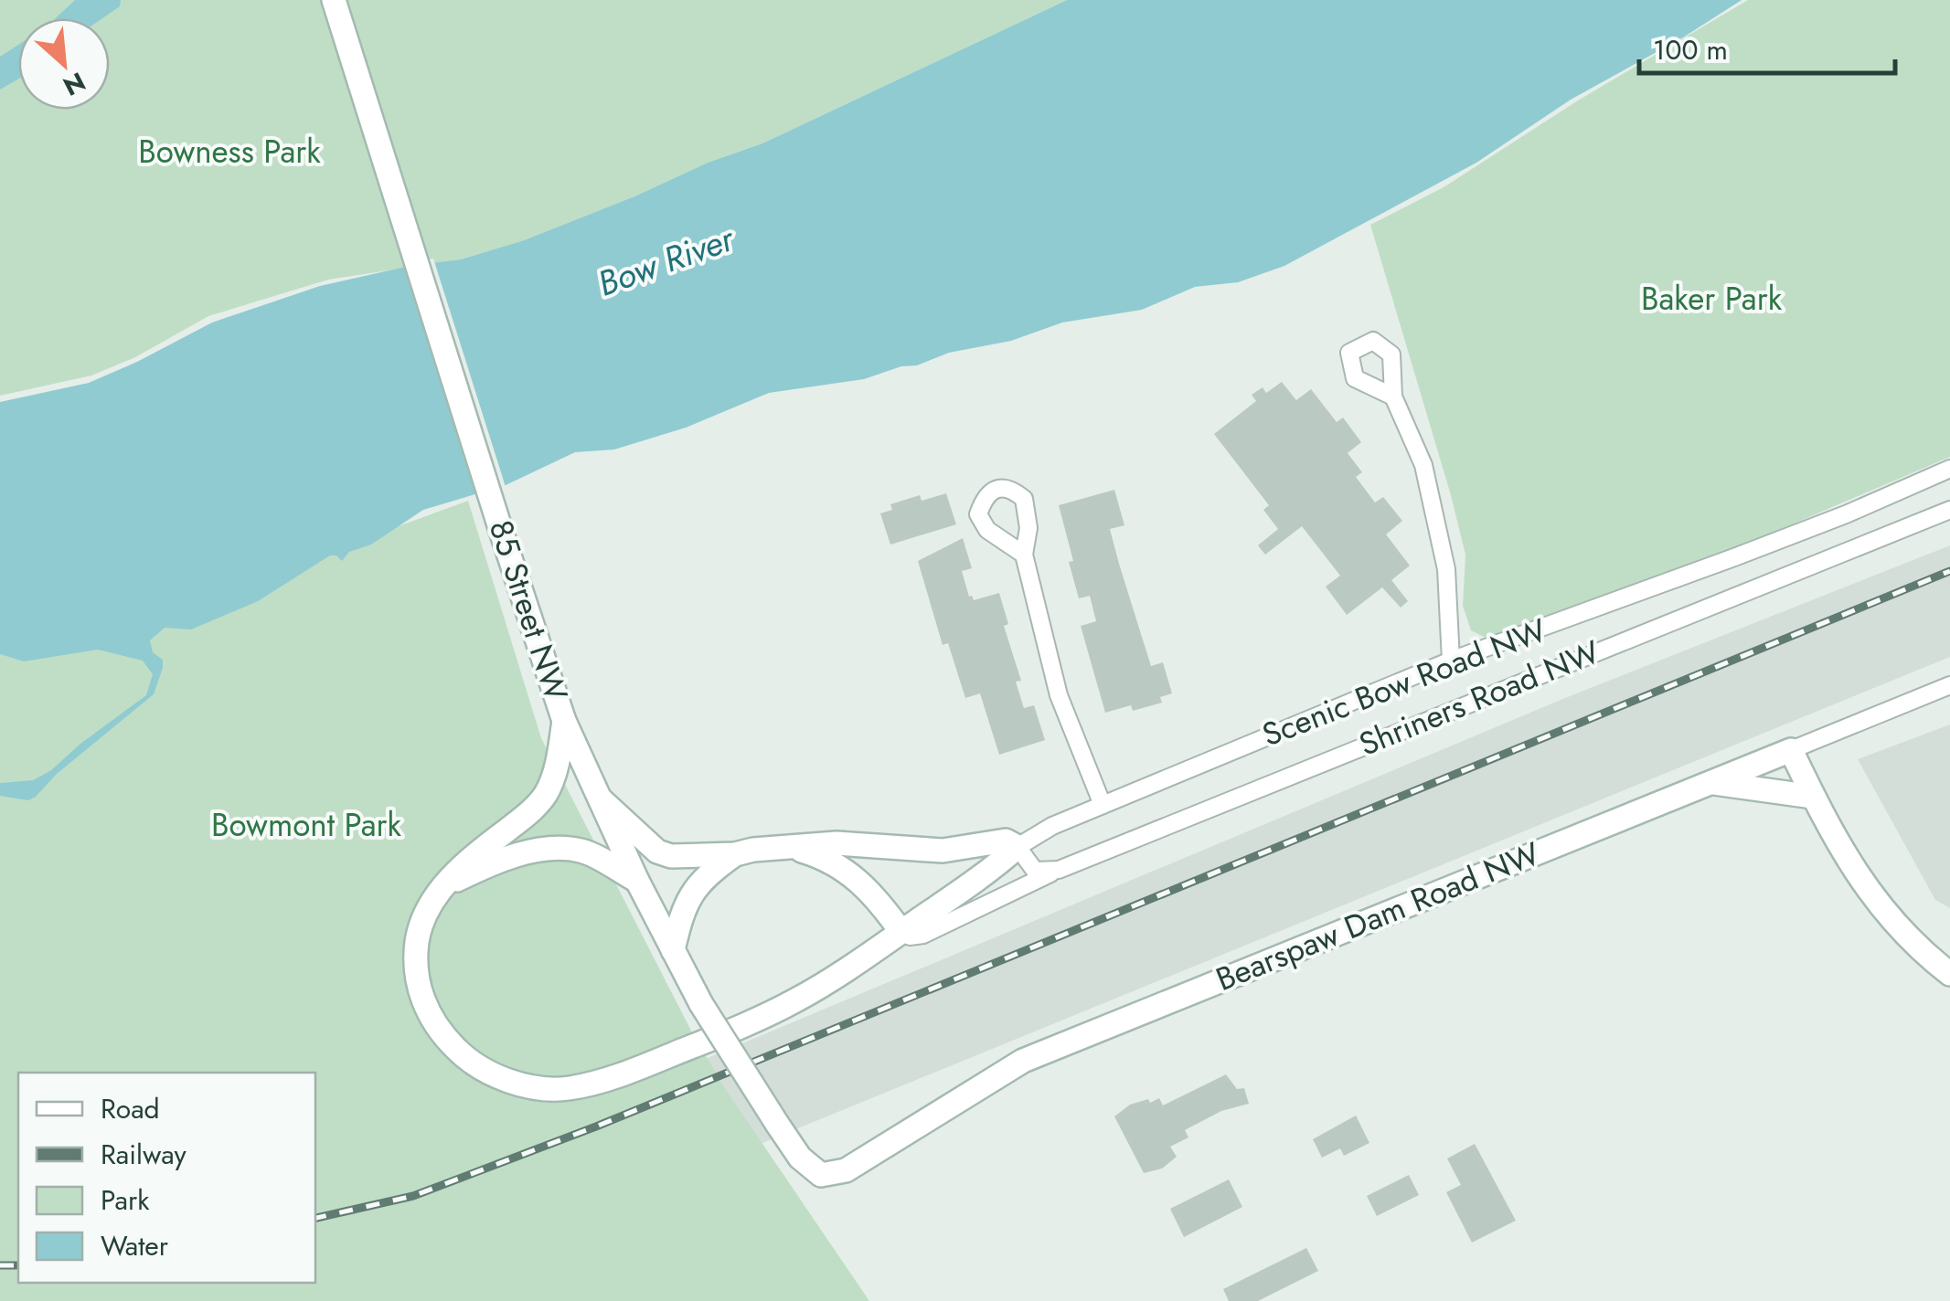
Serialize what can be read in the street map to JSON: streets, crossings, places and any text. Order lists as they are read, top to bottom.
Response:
{
  "streets": {
    "street": [
      "85 Street NW",
      "Scenic Bow Road NW",
      "Shriners Road NW",
      "Bearspaw Dam Road NW"
    ]
  },
  "crossings": [
    ["85 Street NW", "Bearspaw Dam Road NW"]
  ],
  "water": ["Bow River"],
  "parks": ["Bowness Park", "Baker Park", "Bowmont Park"],
  "legend": [
    "Road",
    "Railway",
    "Park",
    "Water"
  ],
  "scale_bar": "100 m",
  "north": "bottom right"
}
